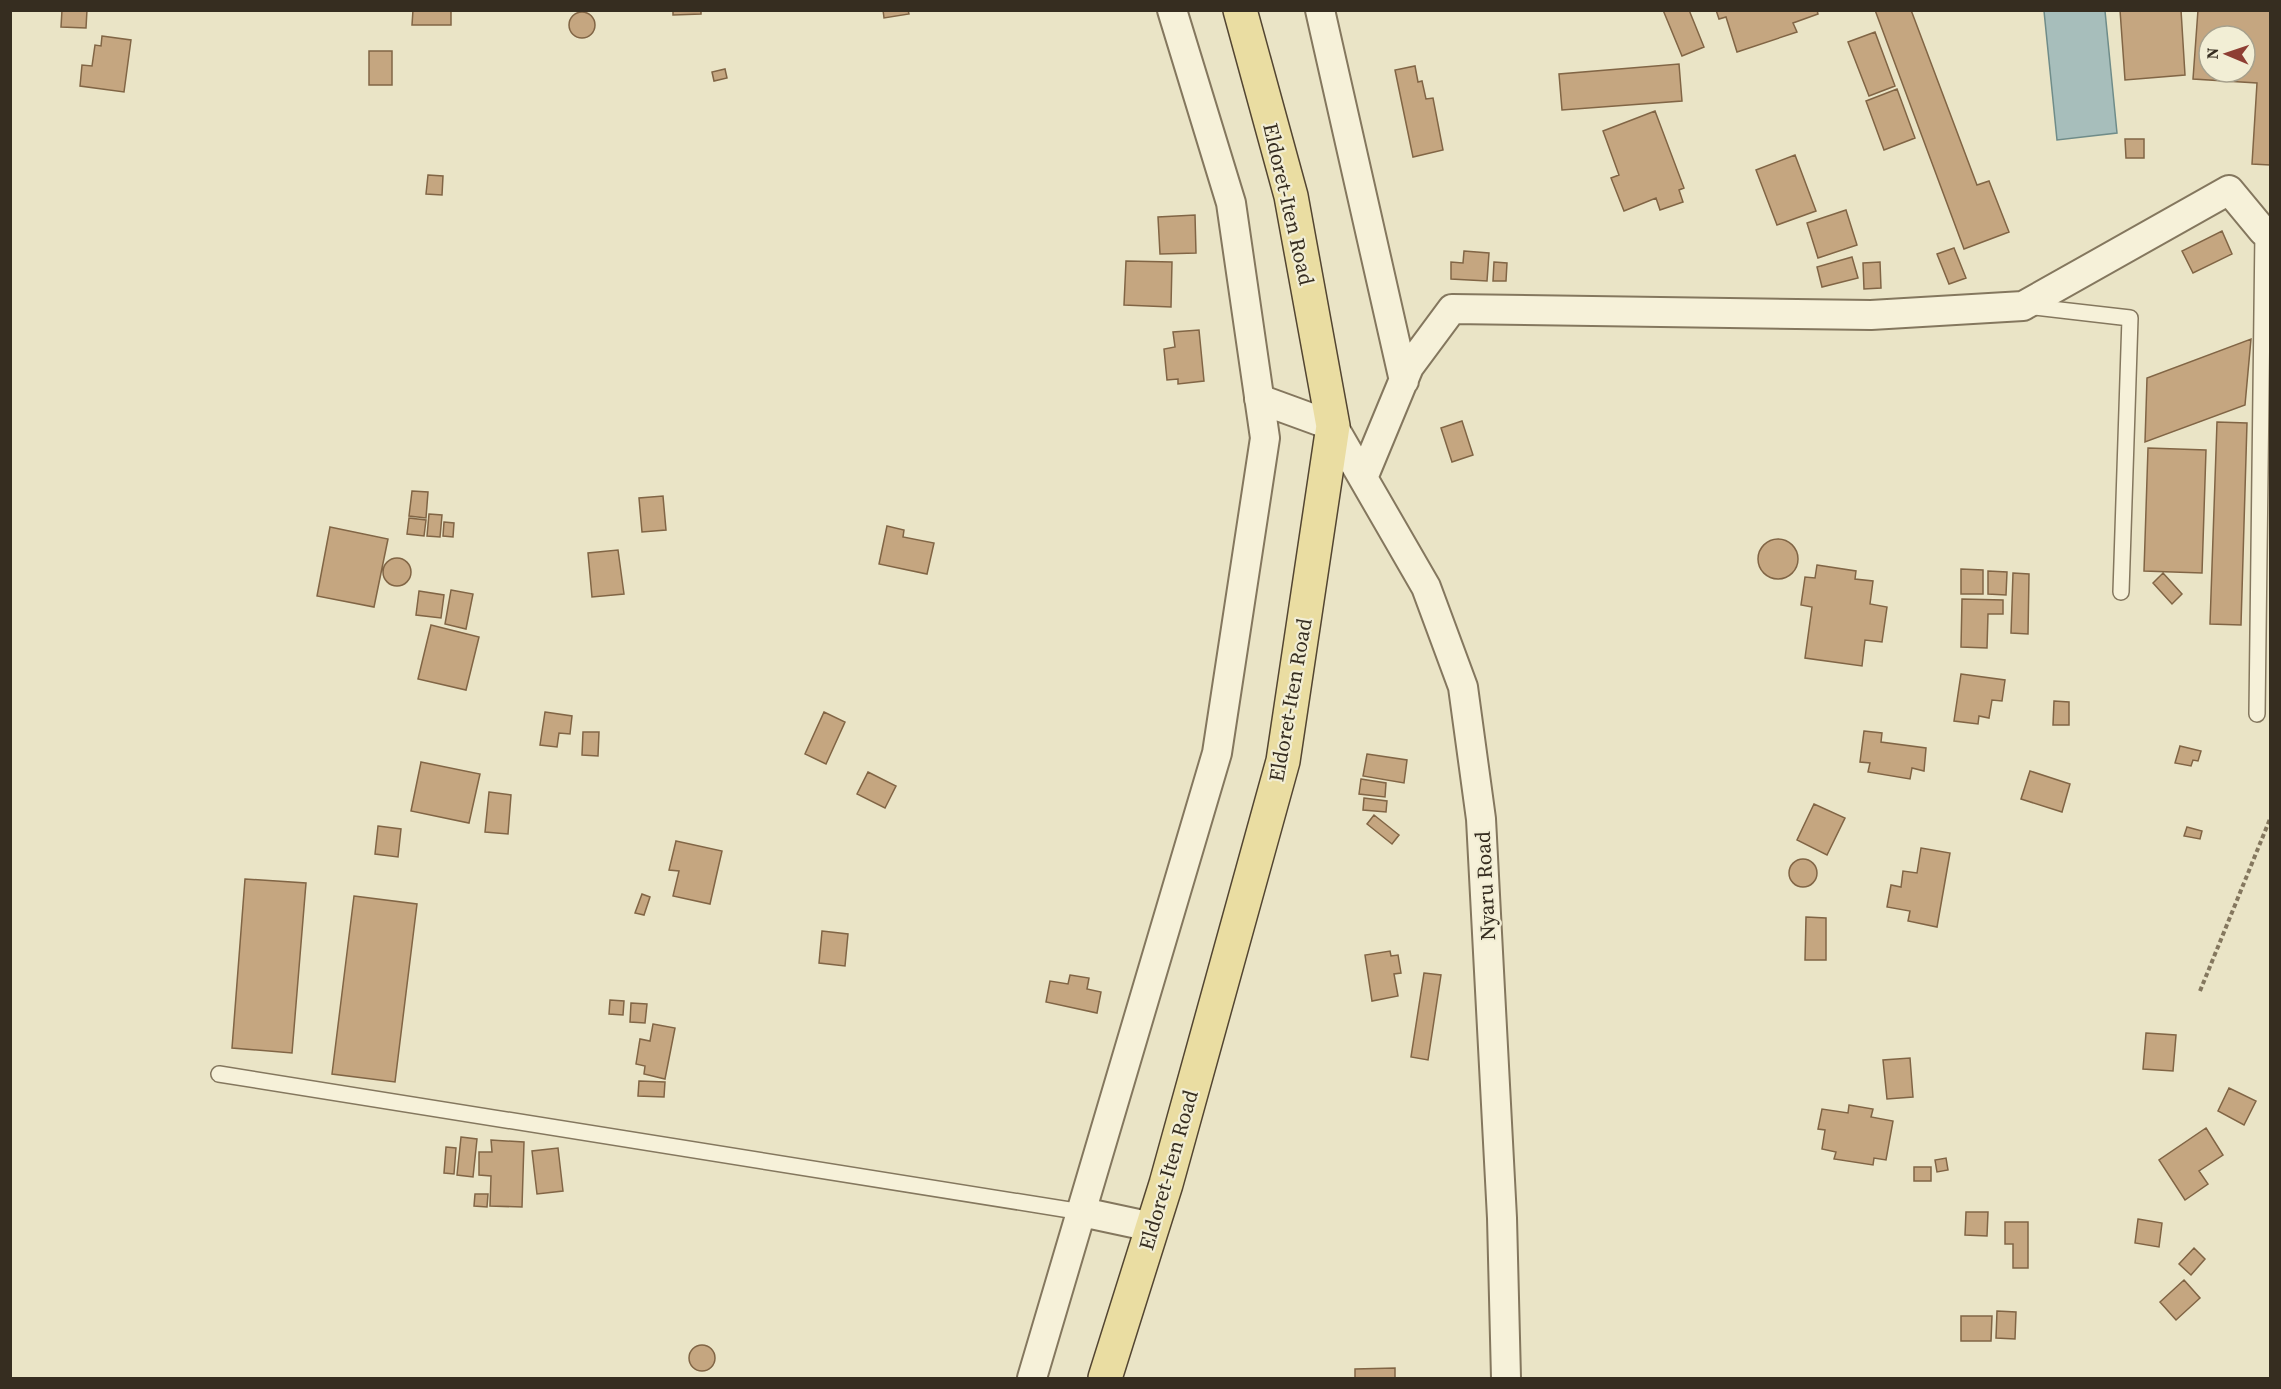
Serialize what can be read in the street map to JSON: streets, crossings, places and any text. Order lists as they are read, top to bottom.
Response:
{
  "streets": {
    "main road": ["Eldoret-Iten Road"],
    "street": ["Nyaru Road"]
  },
  "crossings": [
    ["Eldoret-Iten Road", "Nyaru Road"]
  ],
  "north": "left"
}
